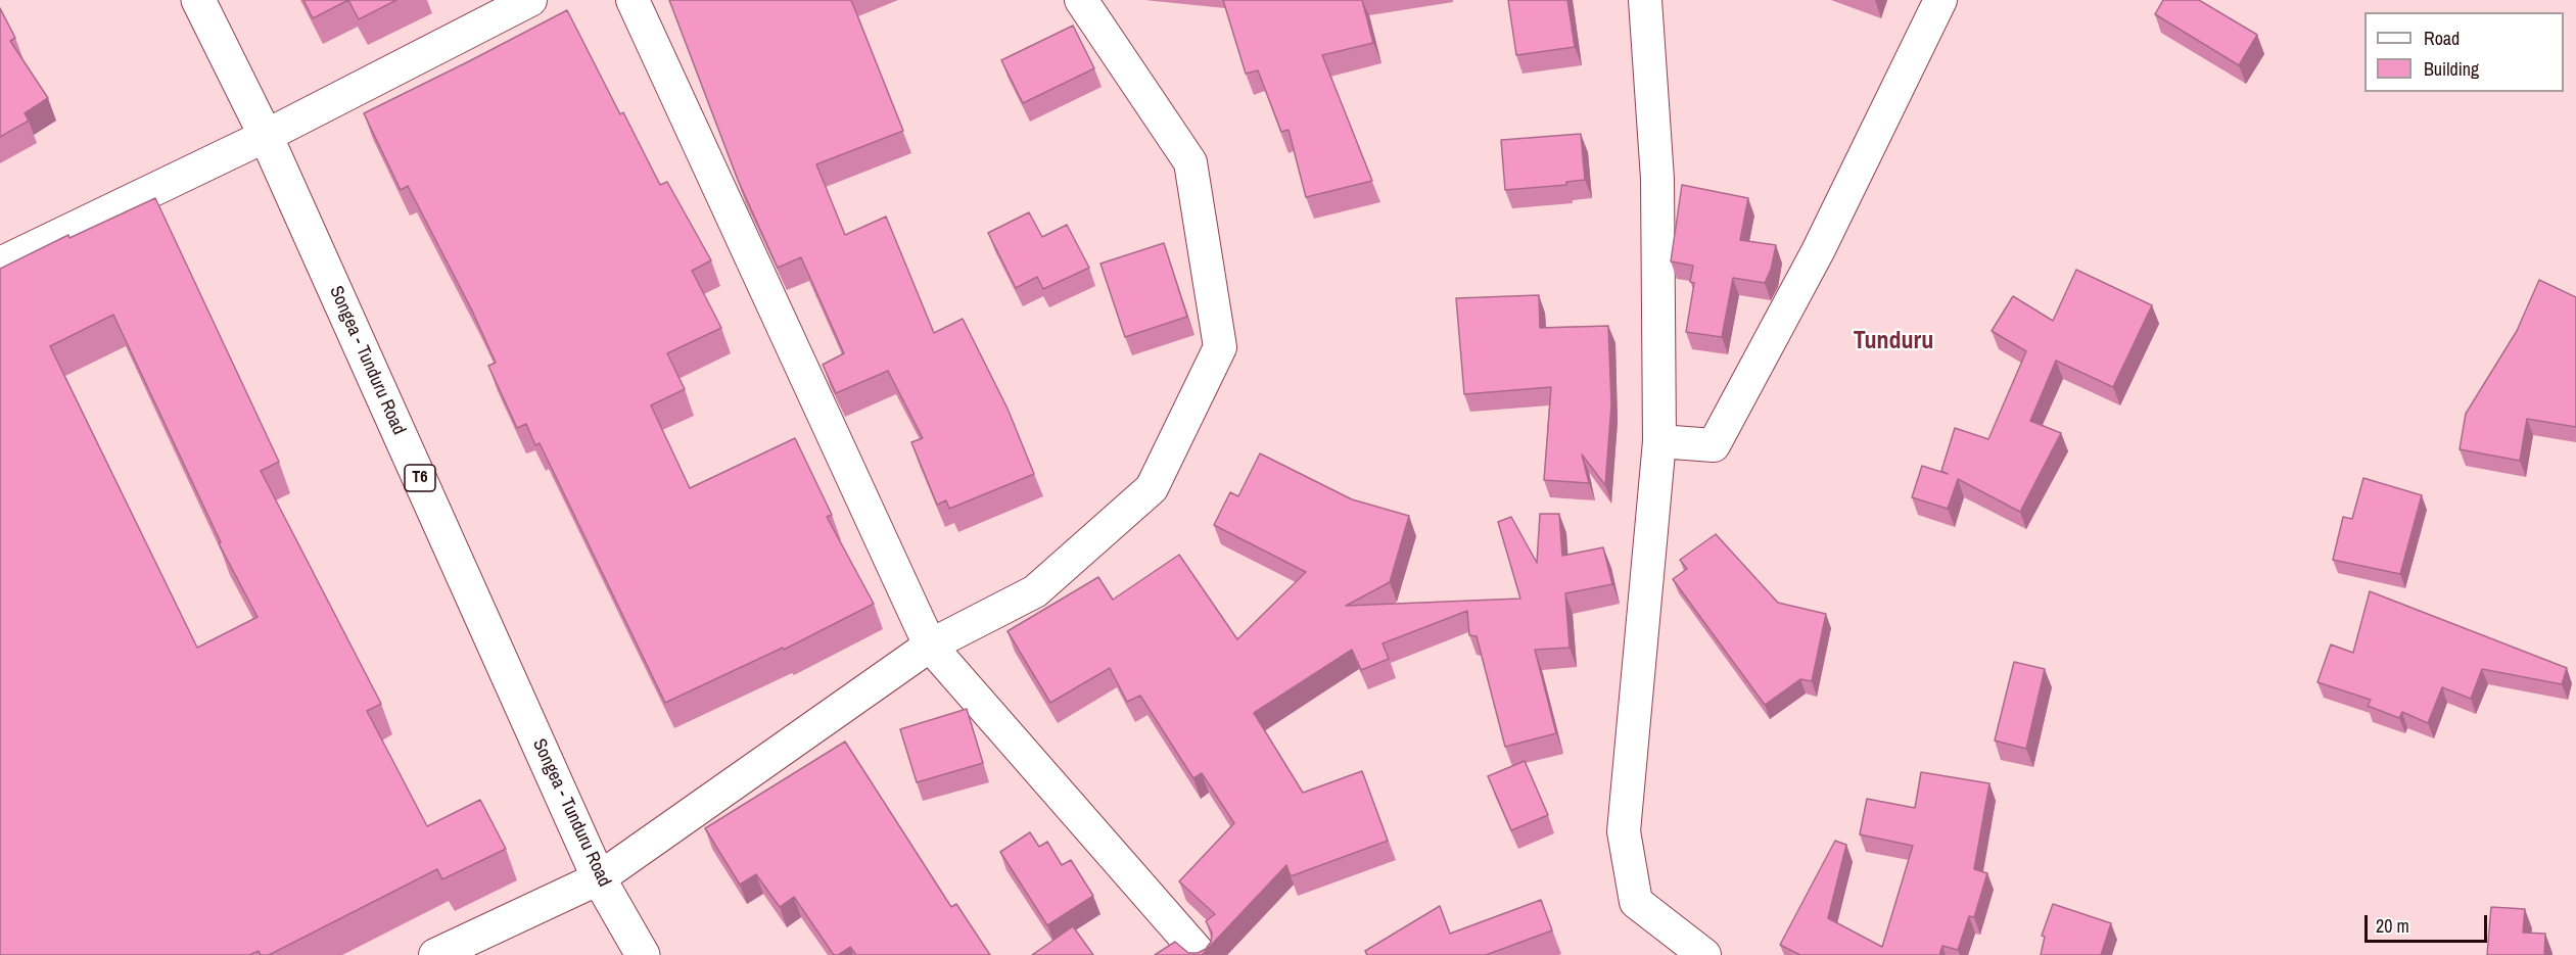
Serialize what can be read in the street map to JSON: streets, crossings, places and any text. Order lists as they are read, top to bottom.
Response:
{
  "streets": {
    "highway": ["Songea - Tunduru Road", "T6"]
  },
  "districts": ["Tunduru"],
  "legend": ["Road", "Building"],
  "scale_bar": "20 m"
}
